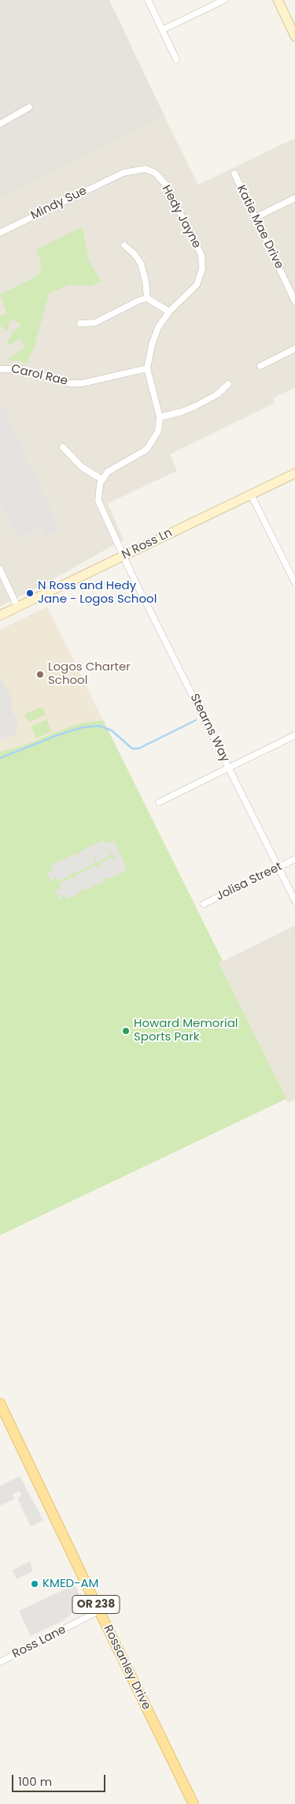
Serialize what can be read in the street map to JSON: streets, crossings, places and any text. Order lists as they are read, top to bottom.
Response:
{
  "streets": {
    "main road": ["N Ross Ln", "OR 238", "Rossanley Drive"],
    "street": [
      "Mindy Sue",
      "Hedy Jayne",
      "Katie Mae Drive",
      "Carol Rae",
      "Stearns Way",
      "Jolisa Street",
      "Ross Lane"
    ]
  },
  "crossings": [
    ["Mindy Sue", "Hedy Jayne"],
    ["Hedy Jayne", "Carol Rae"],
    ["N Ross Ln", "Stearns Way"],
    ["Stearns Way", "Jolisa Street"],
    ["Ross Lane", "Rossanley Drive"]
  ],
  "places": [
    "N Ross and Hedy Jane - Logos School",
    "Logos Charter School",
    "Howard Memorial Sports Park",
    "KMED-AM"
  ],
  "scale_bar": "100 m"
}
